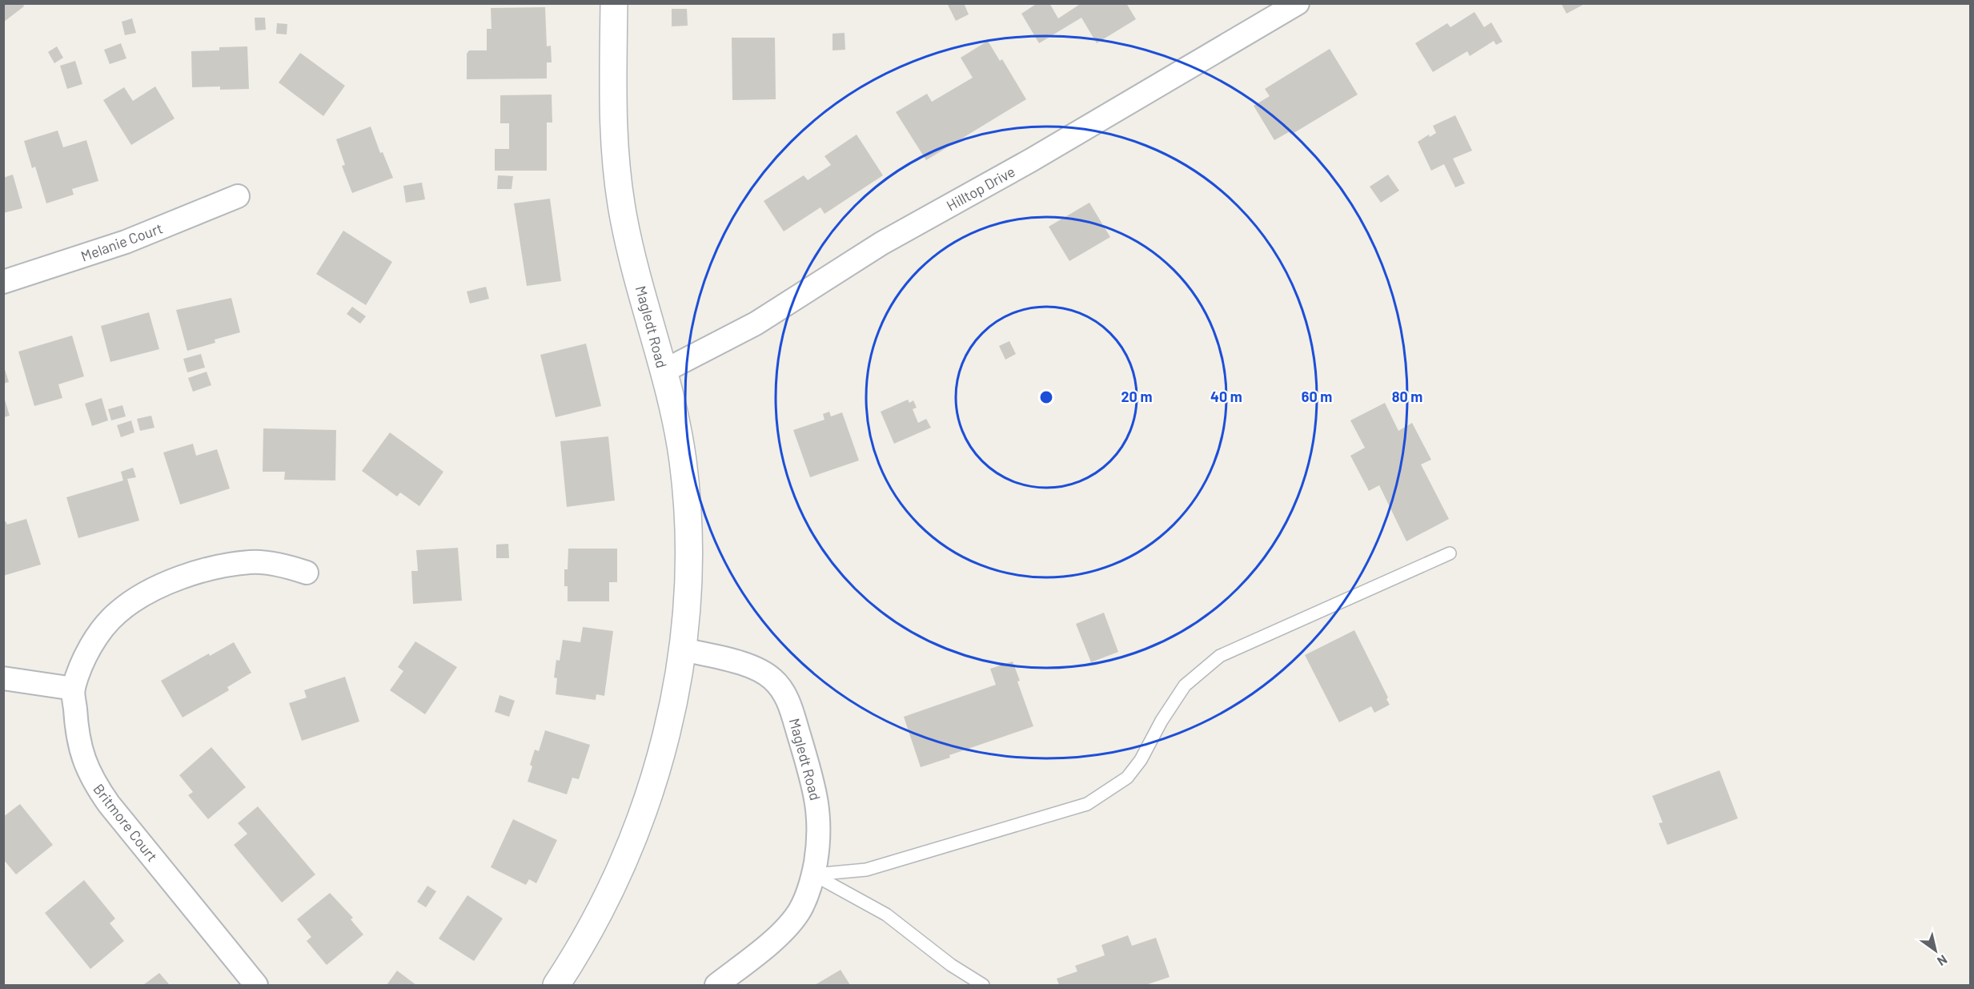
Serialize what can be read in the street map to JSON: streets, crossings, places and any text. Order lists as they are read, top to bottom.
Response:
{
  "streets": {
    "street": [
      "Hilltop Drive",
      "Melanie Court",
      "Magledt Road",
      "Britmore Court"
    ]
  },
  "crossings": [
    ["Hilltop Drive", "Magledt Road"]
  ],
  "north": "bottom right",
  "rings": [
    "20 m",
    "40 m",
    "60 m",
    "80 m"
  ]
}
